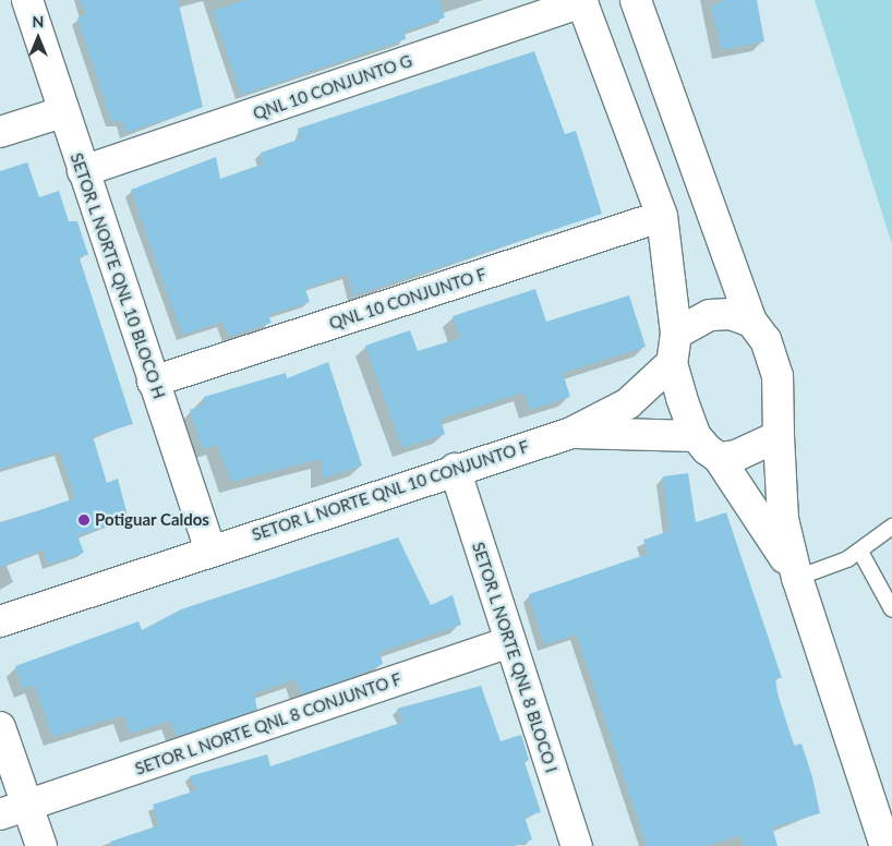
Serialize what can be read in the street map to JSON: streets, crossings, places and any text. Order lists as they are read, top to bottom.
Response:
{
  "streets": {
    "street": [
      "QNL 10 CONJUNTO G",
      "SETOR L NORTE QNL 10 BLOCO H",
      "QNL 10 CONJUNTO F",
      "SETOR L NORTE QNL 10 CONJUNTO F",
      "SETOR L NORTE QNL 8 BLOCO I",
      "SETOR L NORTE QNL 8 CONJUNTO F"
    ]
  },
  "crossings": [
    ["QNL 10 CONJUNTO G", "SETOR L NORTE QNL 10 BLOCO H"],
    ["SETOR L NORTE QNL 10 BLOCO H", "QNL 10 CONJUNTO F"],
    ["SETOR L NORTE QNL 10 BLOCO H", "SETOR L NORTE QNL 10 CONJUNTO F"],
    ["SETOR L NORTE QNL 10 CONJUNTO F", "SETOR L NORTE QNL 8 BLOCO I"],
    ["SETOR L NORTE QNL 8 BLOCO I", "SETOR L NORTE QNL 8 CONJUNTO F"]
  ],
  "places": ["Potiguar Caldos"],
  "north": "top"
}
